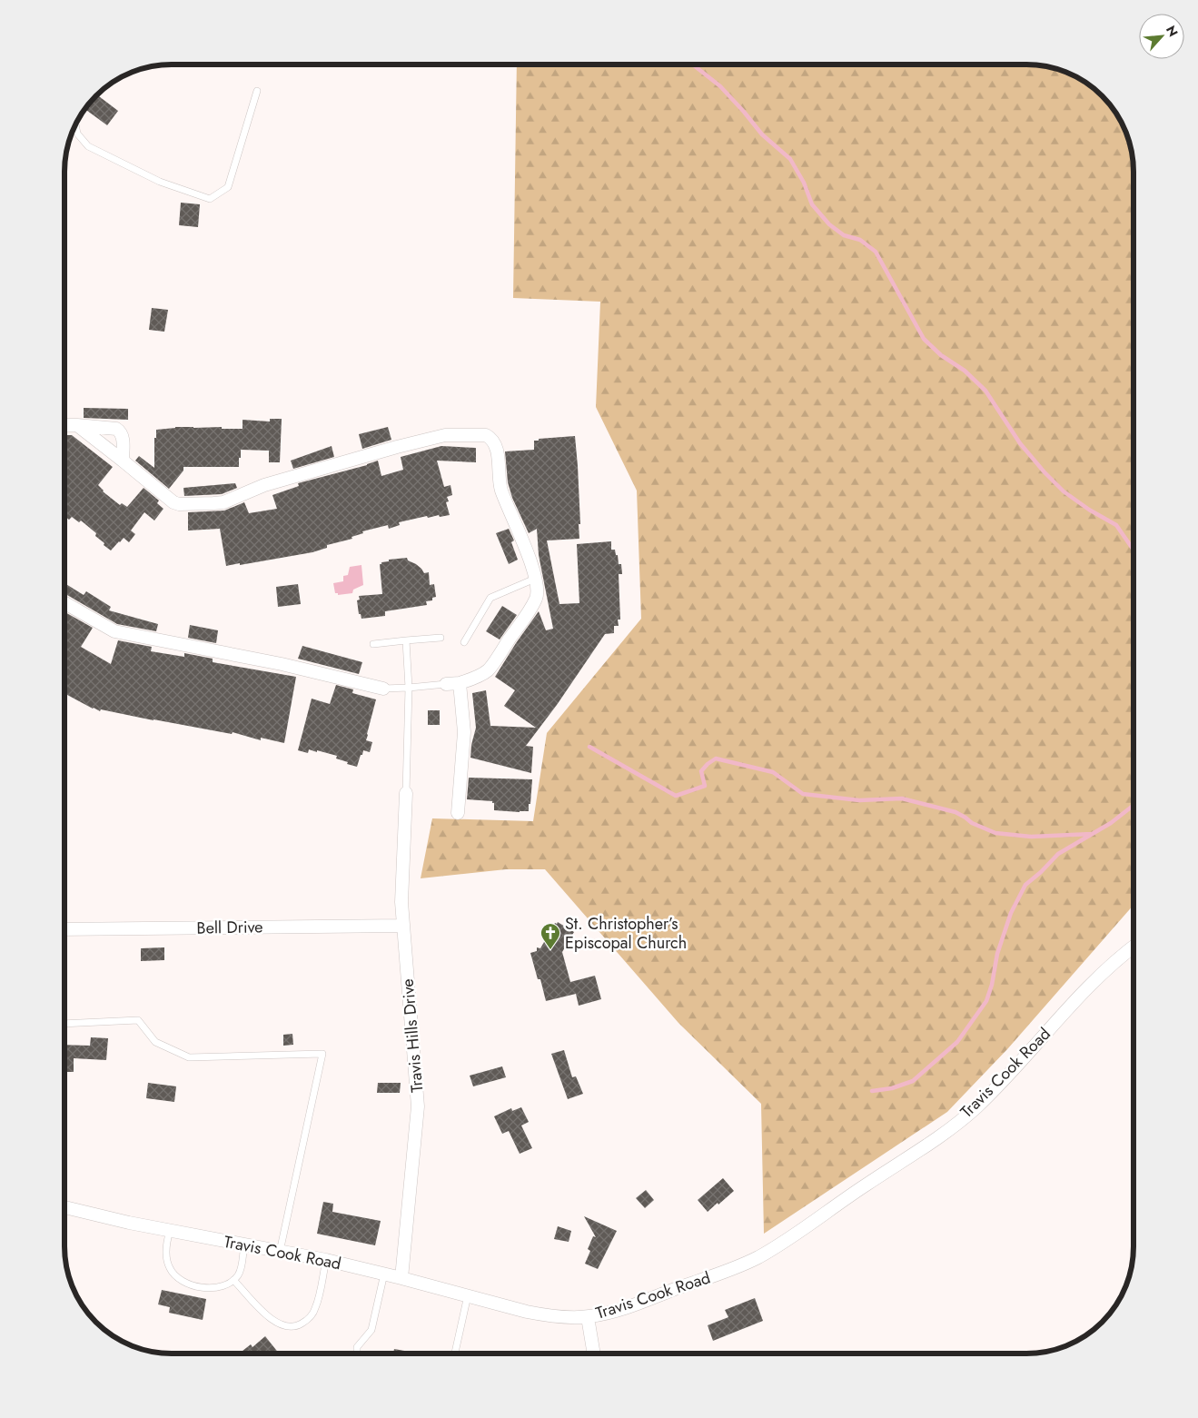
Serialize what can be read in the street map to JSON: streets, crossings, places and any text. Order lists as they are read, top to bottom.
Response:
{
  "streets": {
    "street": ["Bell Drive", "Travis Hills Drive", "Travis Cook Road"]
  },
  "crossings": [
    ["Bell Drive", "Travis Hills Drive"],
    ["Travis Hills Drive", "Travis Cook Road"]
  ],
  "places": {
    "church": ["St. Christopher’s Episcopal Church"]
  },
  "north": "top right"
}
